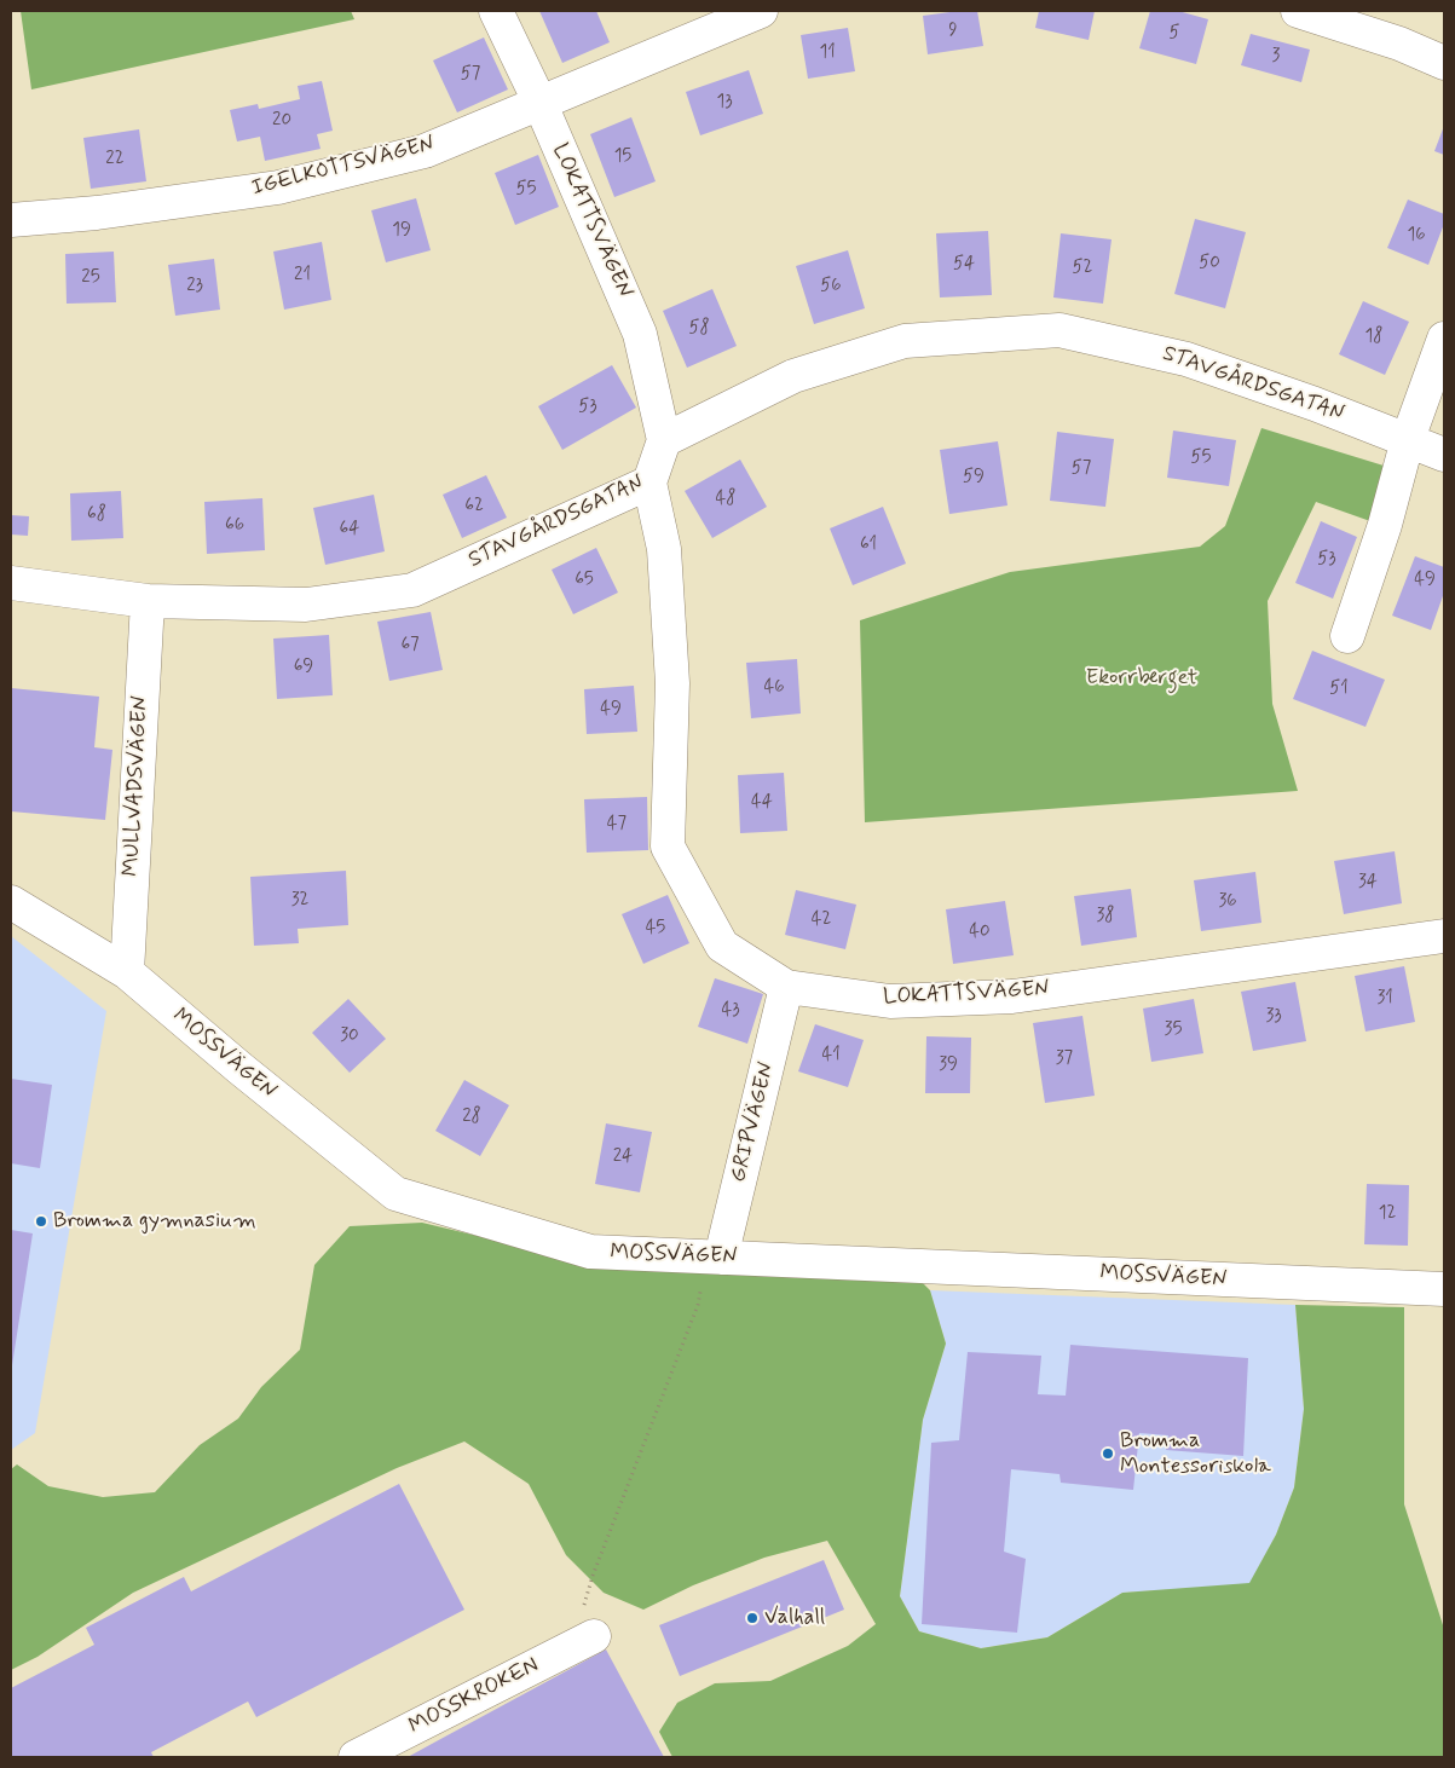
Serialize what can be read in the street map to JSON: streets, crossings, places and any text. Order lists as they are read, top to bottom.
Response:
{
  "streets": {
    "street": [
      "IGELKOTTSVÄGEN",
      "LOKATTSVÄGEN",
      "STAVGÅRDSGATAN",
      "MULLVADSVÄGEN",
      "MOSSVÄGEN",
      "GRIPVÄGEN",
      "MOSSKROKEN"
    ]
  },
  "crossings": [
    ["IGELKOTTSVÄGEN", "LOKATTSVÄGEN"],
    ["LOKATTSVÄGEN", "STAVGÅRDSGATAN"],
    ["LOKATTSVÄGEN", "GRIPVÄGEN"],
    ["STAVGÅRDSGATAN", "MULLVADSVÄGEN"],
    ["MULLVADSVÄGEN", "MOSSVÄGEN"],
    ["MOSSVÄGEN", "GRIPVÄGEN"]
  ],
  "parks": ["Ekorrberget"],
  "places": ["Bromma gymnasium", "Bromma Montessoriskola", "Valhall"],
  "house_numbers": [
    "9",
    "5",
    "11",
    "3",
    "57",
    "13",
    "20",
    "15",
    "22",
    "55",
    "19",
    "16",
    "50",
    "54",
    "52",
    "21",
    "25",
    "23",
    "56",
    "58",
    "18",
    "53",
    "55",
    "57",
    "59",
    "48",
    "62",
    "68",
    "66",
    "64",
    "61",
    "53",
    "65",
    "49",
    "67",
    "69",
    "46",
    "51",
    "49",
    "44",
    "47",
    "34",
    "32",
    "36",
    "38",
    "42",
    "45",
    "40",
    "31",
    "43",
    "33",
    "35",
    "30",
    "41",
    "37",
    "39",
    "28",
    "24",
    "12"
  ]
}
